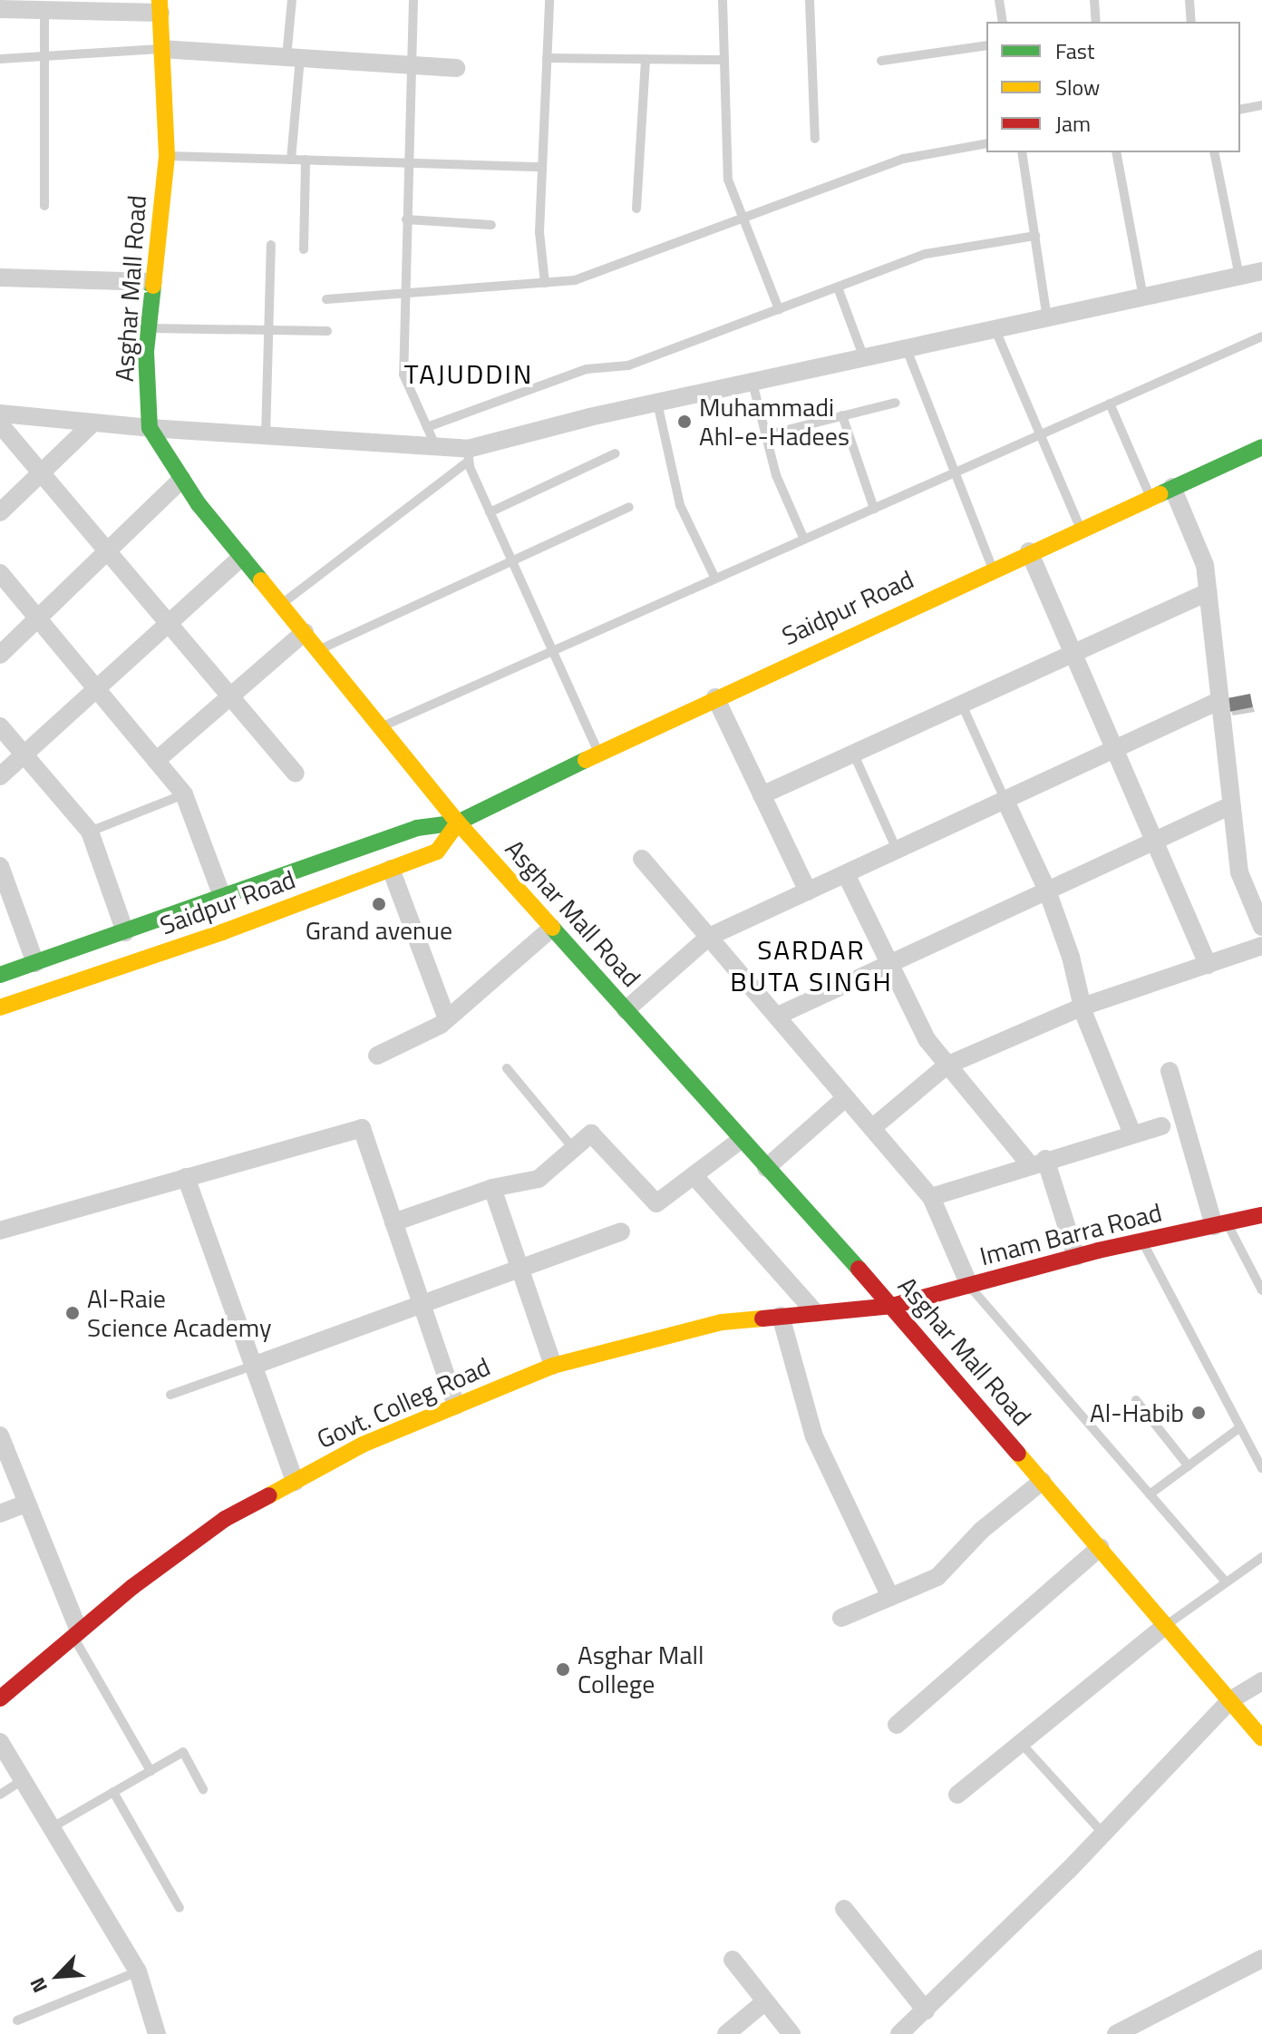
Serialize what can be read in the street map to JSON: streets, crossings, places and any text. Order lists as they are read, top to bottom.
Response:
{
  "streets": {
    "main road": [
      "Asghar Mall Road",
      "Saidpur Road",
      "Imam Barra Road",
      "Govt. Colleg Road"
    ]
  },
  "crossings": [
    ["Asghar Mall Road", "Saidpur Road"],
    ["Asghar Mall Road", "Imam Barra Road"],
    ["Asghar Mall Road", "Govt. Colleg Road"],
    ["Imam Barra Road", "Govt. Colleg Road"]
  ],
  "districts": ["TAJUDDIN", "SARDAR BUTA SINGH"],
  "places": [
    "Muhammadi Ahl-e-Hadees",
    "Grand avenue",
    "Al-Raie Science Academy",
    "Al-Habib",
    "Asghar Mall College"
  ],
  "legend": ["Fast", "Slow", "Jam"],
  "north": "bottom left"
}
